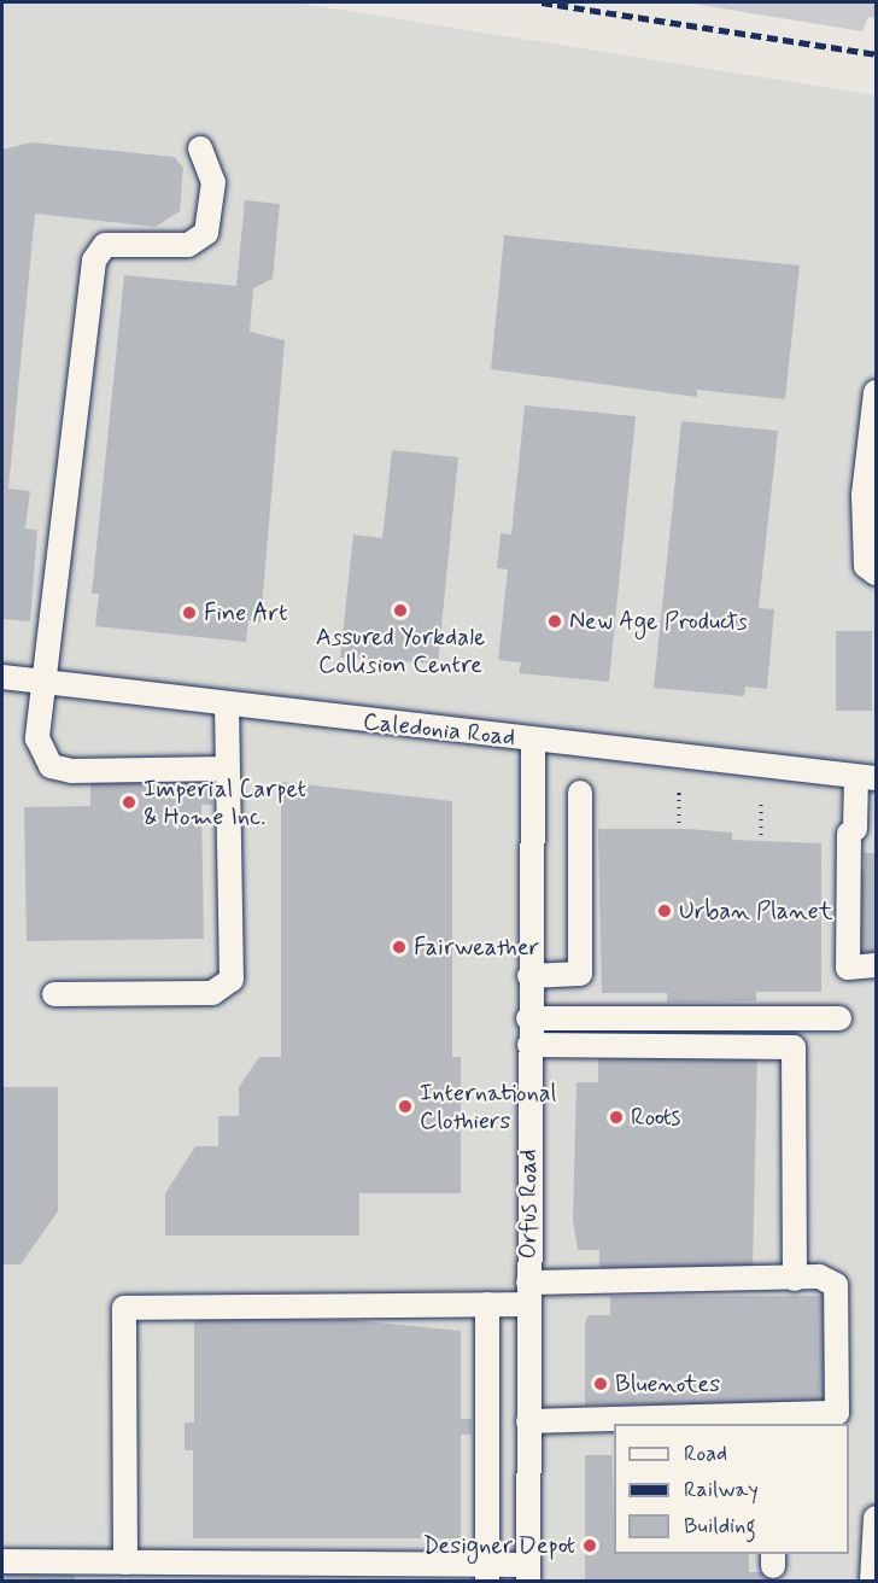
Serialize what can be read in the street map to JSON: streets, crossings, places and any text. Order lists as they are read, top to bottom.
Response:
{
  "streets": {
    "street": ["Caledonia Road", "Orfus Road"]
  },
  "crossings": [
    ["Caledonia Road", "Orfus Road"]
  ],
  "places": [
    "Assured Yorkdale Collision Centre",
    "Fine Art",
    "New Age Products",
    "Imperial Carpet & Home Inc.",
    "Urban Planet",
    "Fairweather",
    "International Clothiers",
    "Roots",
    "Bluenotes",
    "Designer Depot"
  ],
  "legend": ["Road", "Railway", "Building"]
}
